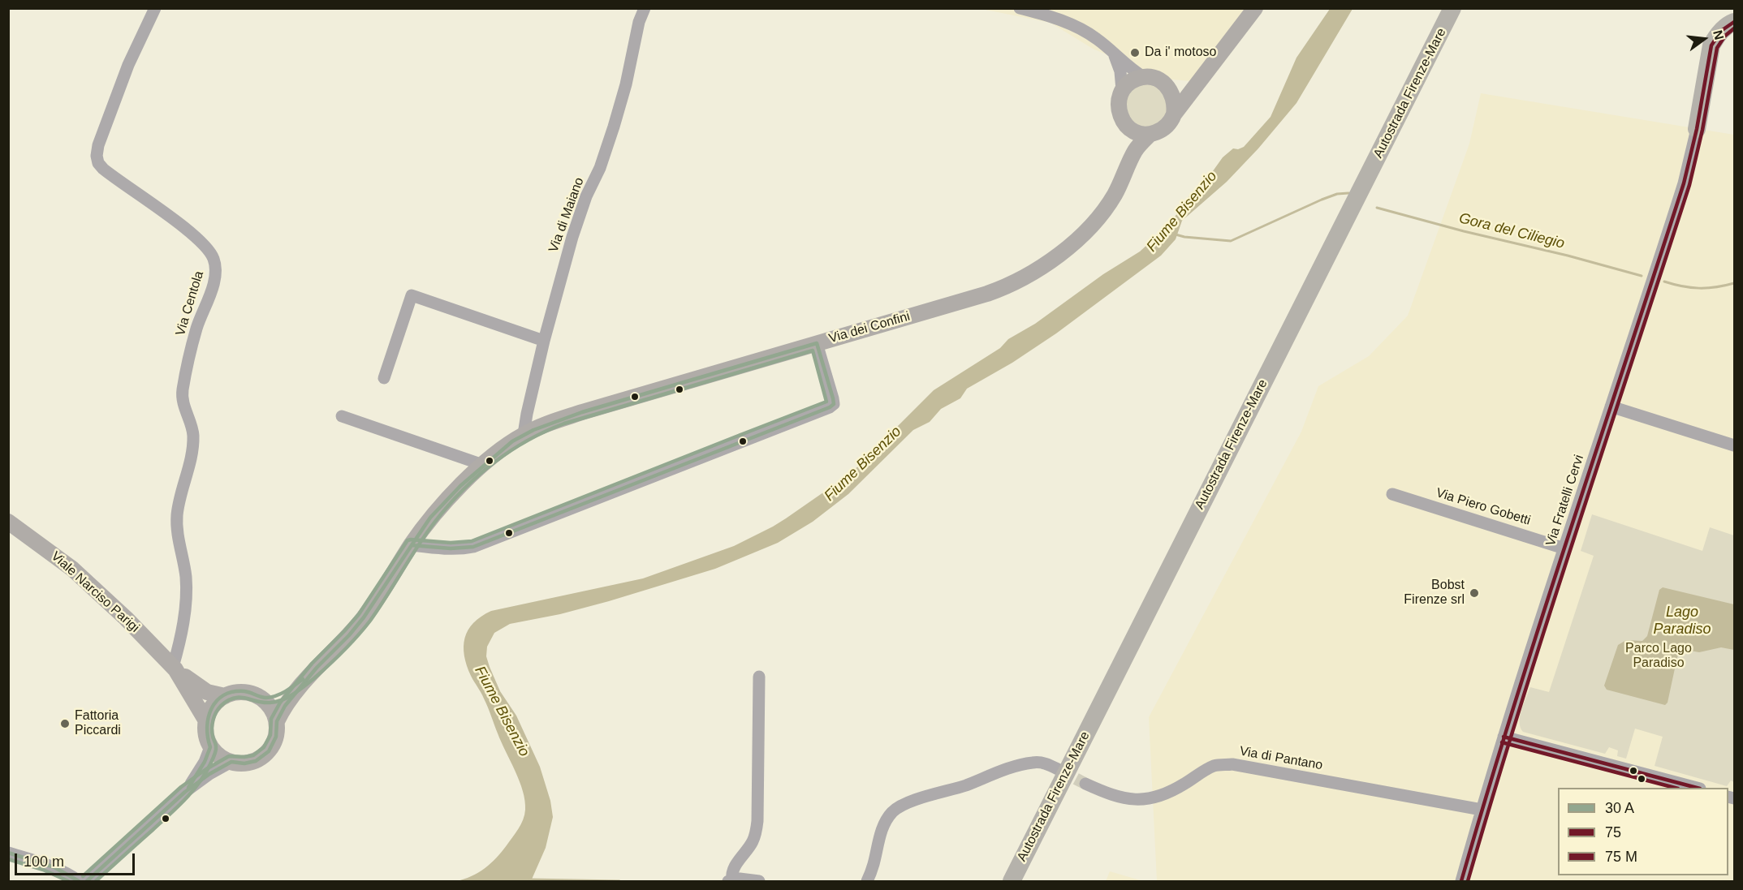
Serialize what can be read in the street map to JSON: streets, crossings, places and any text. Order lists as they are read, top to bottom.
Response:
{
  "streets": {
    "highway": ["Autostrada Firenze-Mare"],
    "main road": ["Via dei Confini", "Viale Narciso Parigi"],
    "street": [
      "Via di Maiano",
      "Via Centola",
      "Via Fratelli Cervi",
      "Via Piero Gobetti",
      "Via di Pantano"
    ]
  },
  "crossings": [
    ["Via di Maiano", "Via dei Confini"],
    ["Via Centola", "Viale Narciso Parigi"],
    ["Via dei Confini", "Viale Narciso Parigi"],
    ["Via Fratelli Cervi", "Via Piero Gobetti"],
    ["Via Fratelli Cervi", "Via di Pantano"]
  ],
  "water": ["Fiume Bisenzio", "Gora del Ciliegio", "Lago Paradiso"],
  "parks": ["Parco Lago Paradiso"],
  "places": ["Da i' motoso", "Bobst Firenze srl", "Fattoria Piccardi"],
  "lines": ["transit line 75"],
  "legend": ["30 A", "75", "75 M"],
  "scale_bar": "100 m",
  "north": "right"
}
